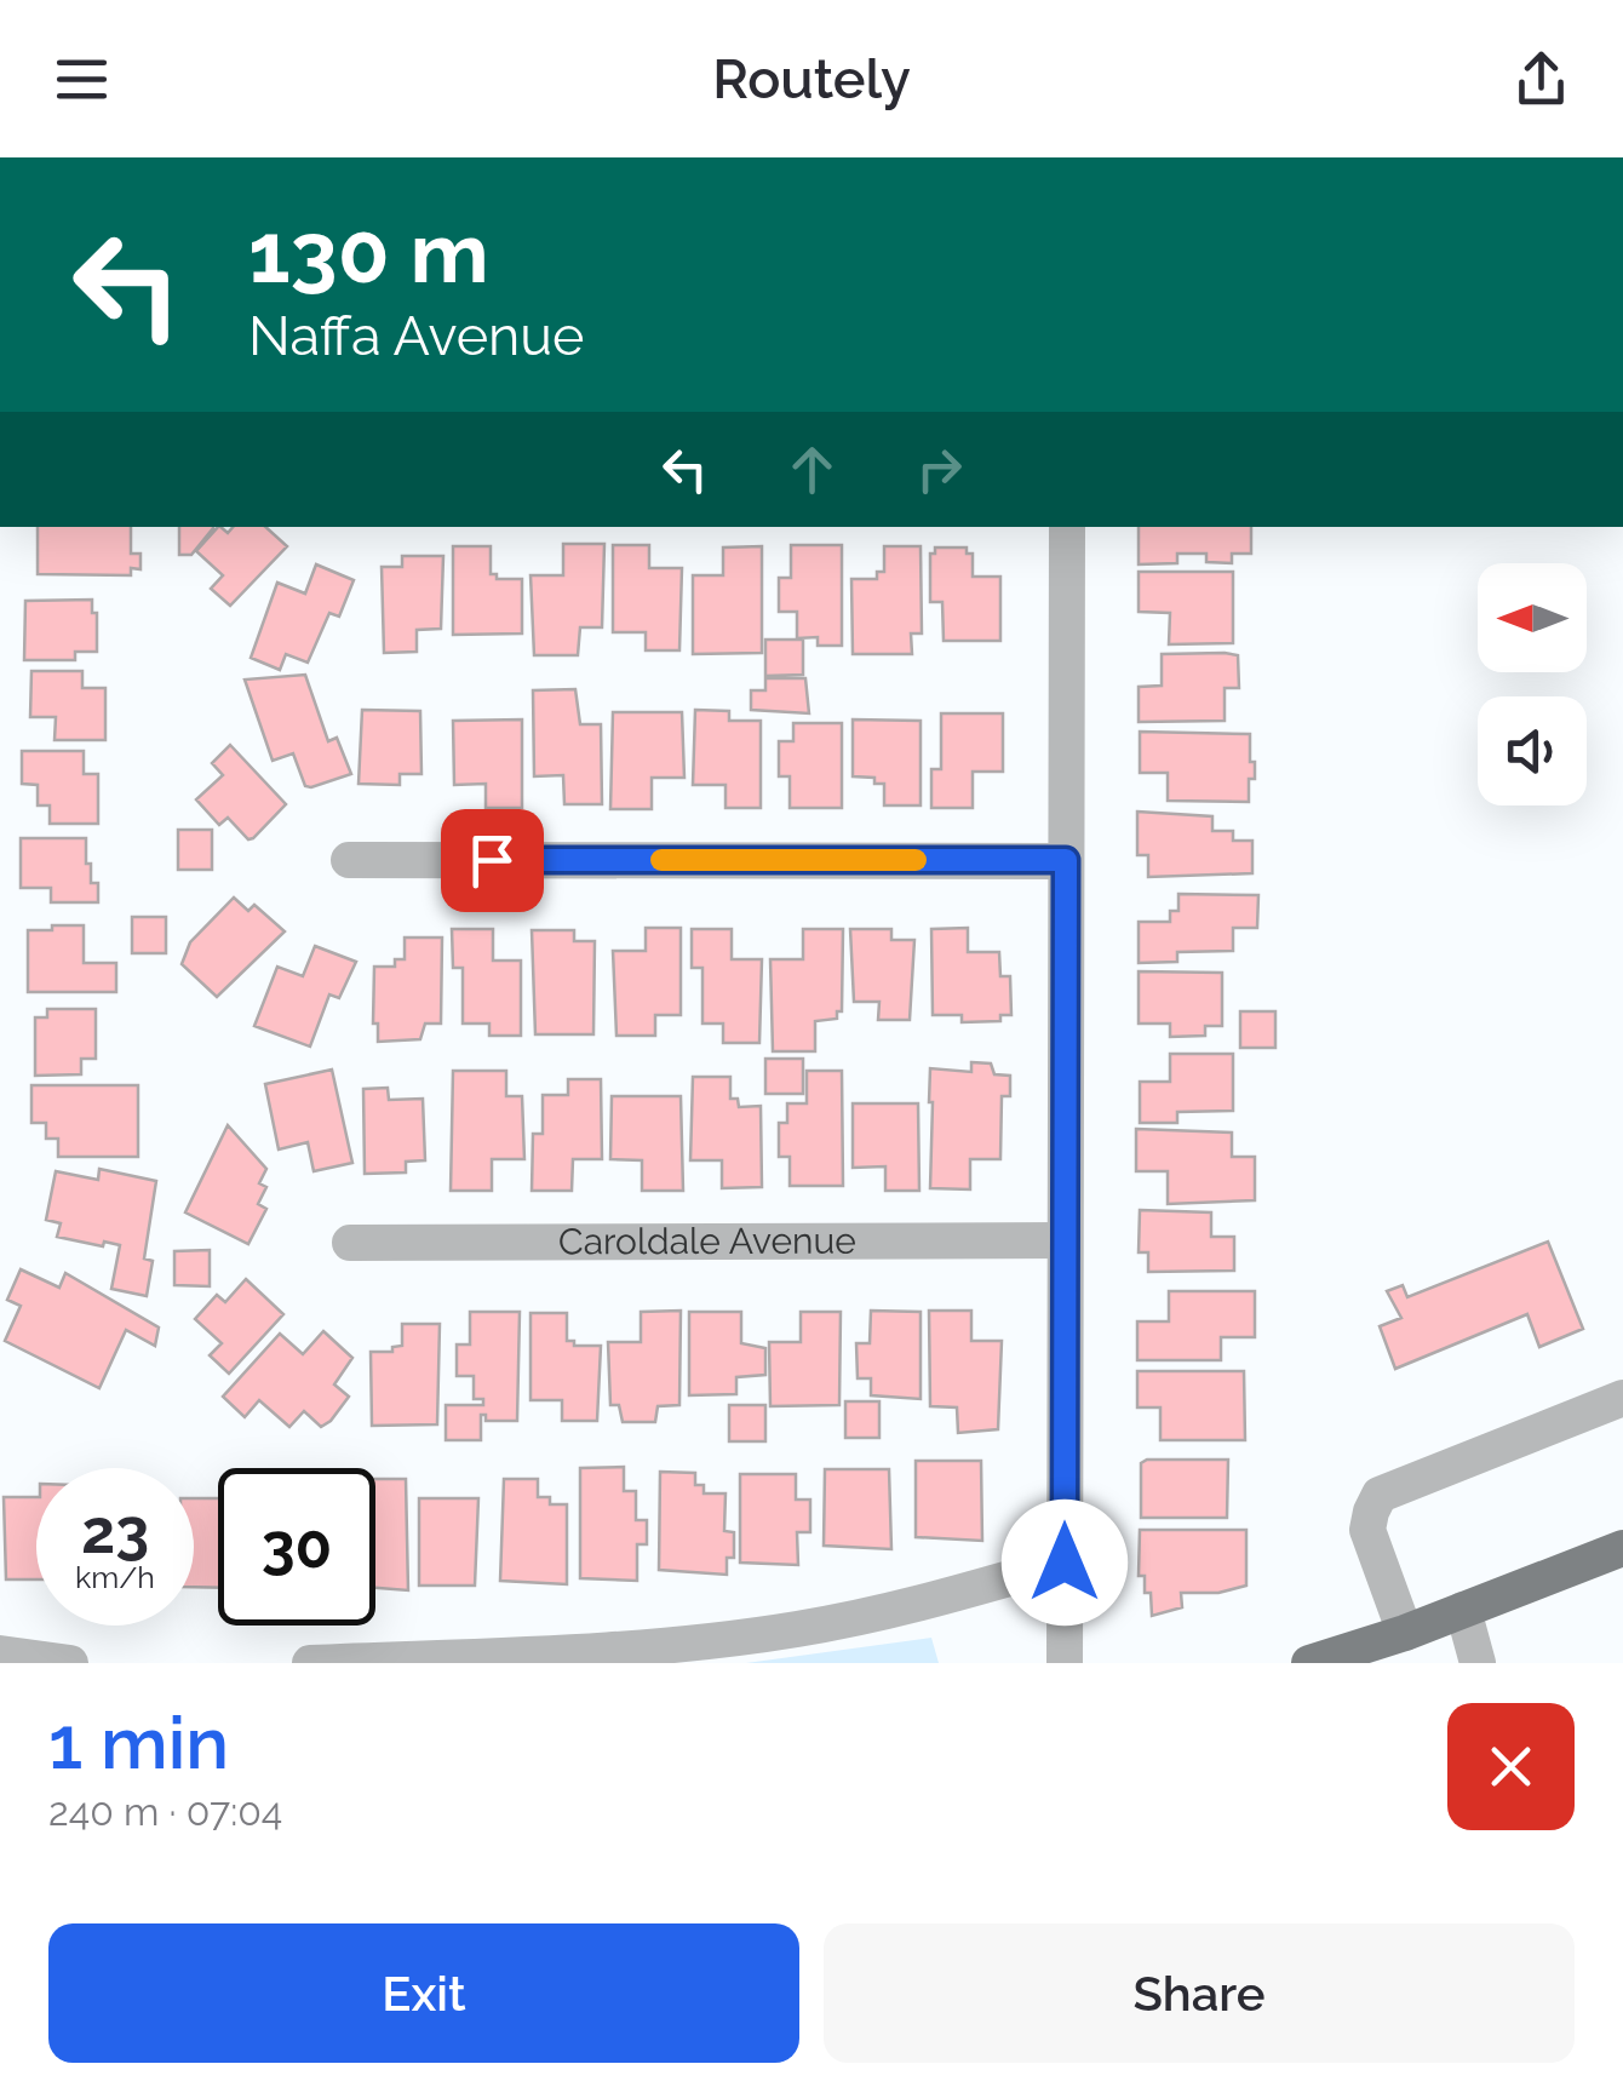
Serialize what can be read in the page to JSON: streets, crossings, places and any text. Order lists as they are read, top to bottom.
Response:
{
  "streets": {
    "street": ["Caroldale Avenue"]
  },
  "north": "left",
  "page": {
    "header": "Routely",
    "turn": ["130 m", "Naffa Avenue"],
    "speed": "23 km/h",
    "limit": "30",
    "heading": ["1 min", "240 m · 07:04"],
    "buttons": ["Exit", "Share"]
  }
}
